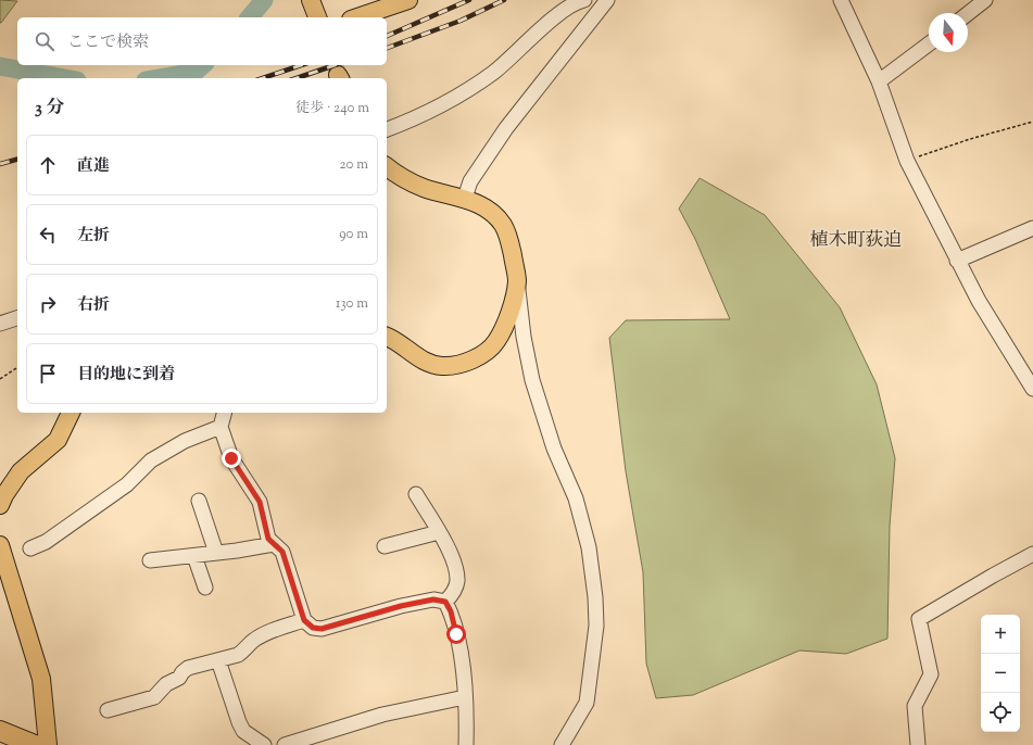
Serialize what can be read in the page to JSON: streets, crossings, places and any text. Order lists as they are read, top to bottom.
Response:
{
  "districts": ["植木町荻迫"],
  "north": "bottom",
  "page": {
    "search": "ここで検索",
    "heading": ["3 分", "徒歩 · 240 m"],
    "list": [
      ["直進", "20 m"],
      ["左折", "90 m"],
      ["右折", "130 m"],
      "目的地に到着"
    ],
    "map_buttons": ["+", "−"]
  }
}
